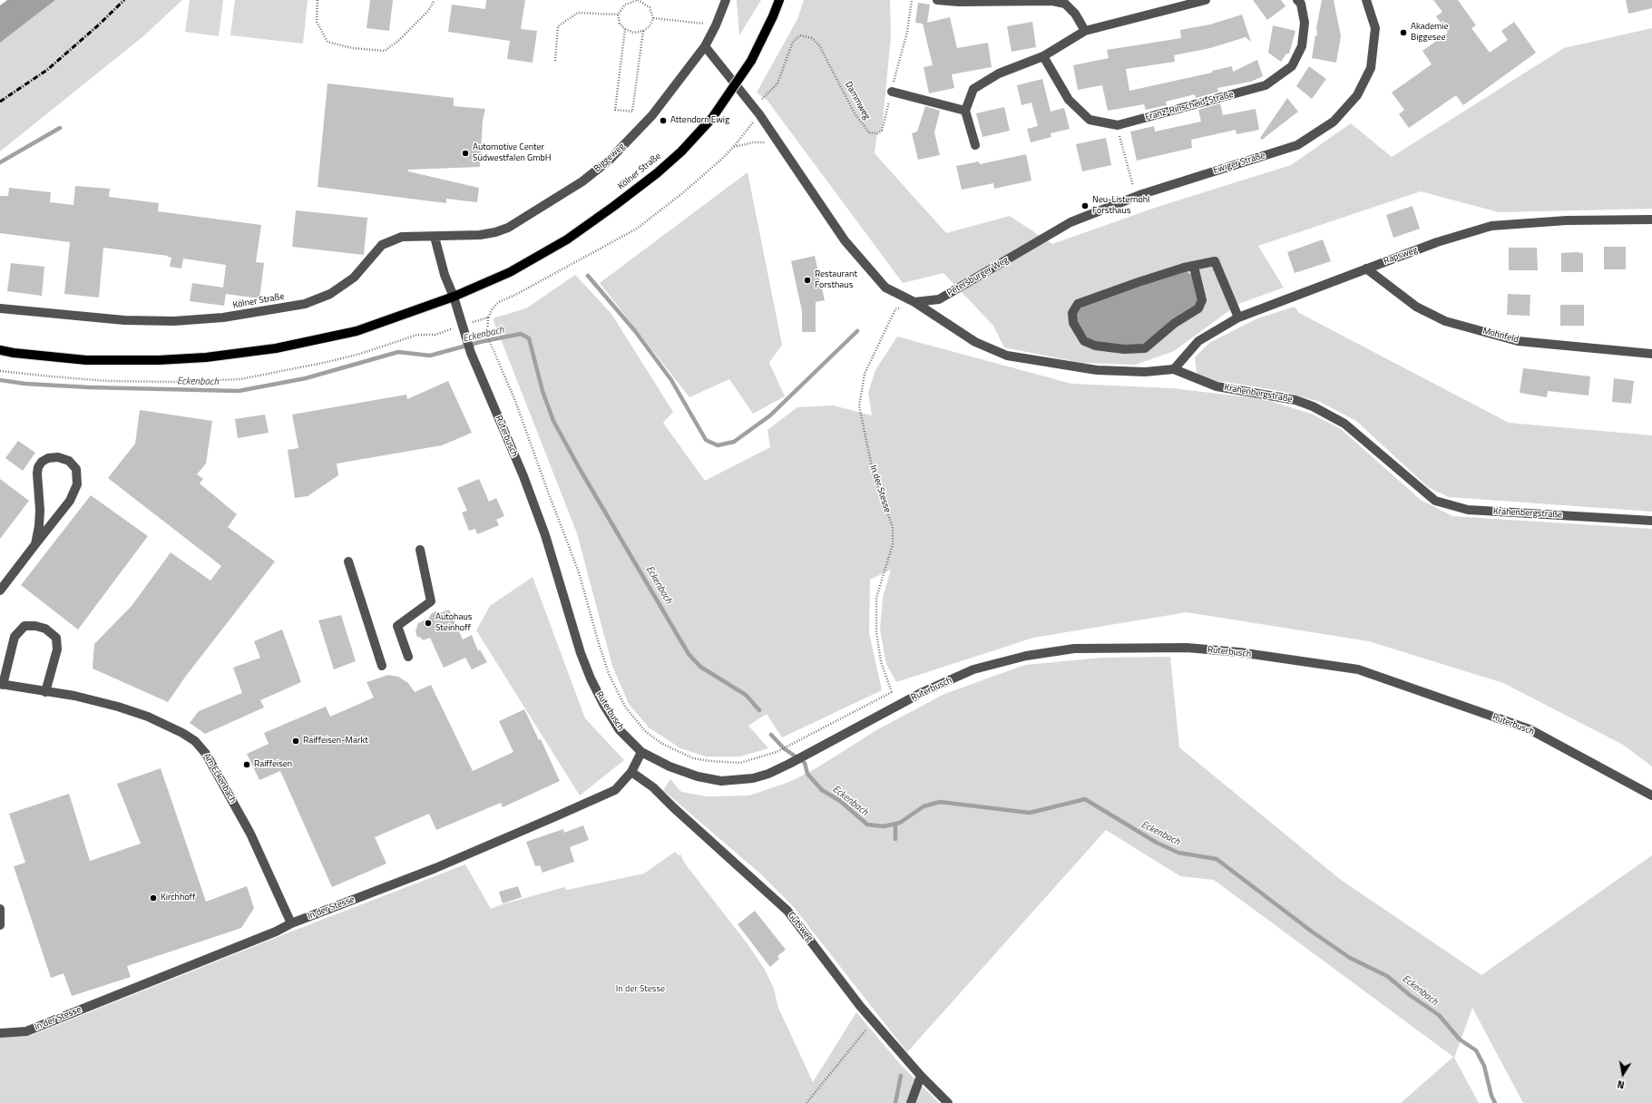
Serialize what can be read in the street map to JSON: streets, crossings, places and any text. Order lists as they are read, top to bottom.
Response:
{
  "streets": {
    "main road": ["Kölner Straße"],
    "street": [
      "Franz-Rinscheid-Straße",
      "Biggeweg",
      "Ewiger Straße",
      "Rapsweg",
      "Petersburger Weg",
      "Mohnfeld",
      "Krähenbergstraße",
      "Ruterbusch",
      "In der Stesse",
      "Am Eckenbach",
      "Gutsweg"
    ],
    "path": ["Dammweg"]
  },
  "crossings": [
    ["Dammweg", "Krähenbergstraße"],
    ["Biggeweg", "Kölner Straße"],
    ["Biggeweg", "Krähenbergstraße"],
    ["Ewiger Straße", "Petersburger Weg"],
    ["Kölner Straße", "Ruterbusch"],
    ["Rapsweg", "Mohnfeld"],
    ["Rapsweg", "Krähenbergstraße"],
    ["Petersburger Weg", "Krähenbergstraße"],
    ["Petersburger Weg", "In der Stesse"],
    ["Krähenbergstraße", "In der Stesse"],
    ["Ruterbusch", "In der Stesse"],
    ["In der Stesse", "Am Eckenbach"],
    ["In der Stesse", "Gutsweg"]
  ],
  "water": ["Eckenbach"],
  "parks": ["In der Stesse"],
  "places": [
    "Akademie Biggesee",
    "Attendorn Ewig",
    "Automotive Center Südwestfalen GmbH",
    "Neu-Listernohl Forsthaus",
    "Restaurant Forsthaus",
    "Autohaus Steinhoff",
    "Raiffeisen-Markt",
    "Raiffeisen",
    "Kirchhoff"
  ],
  "north": "bottom"
}
